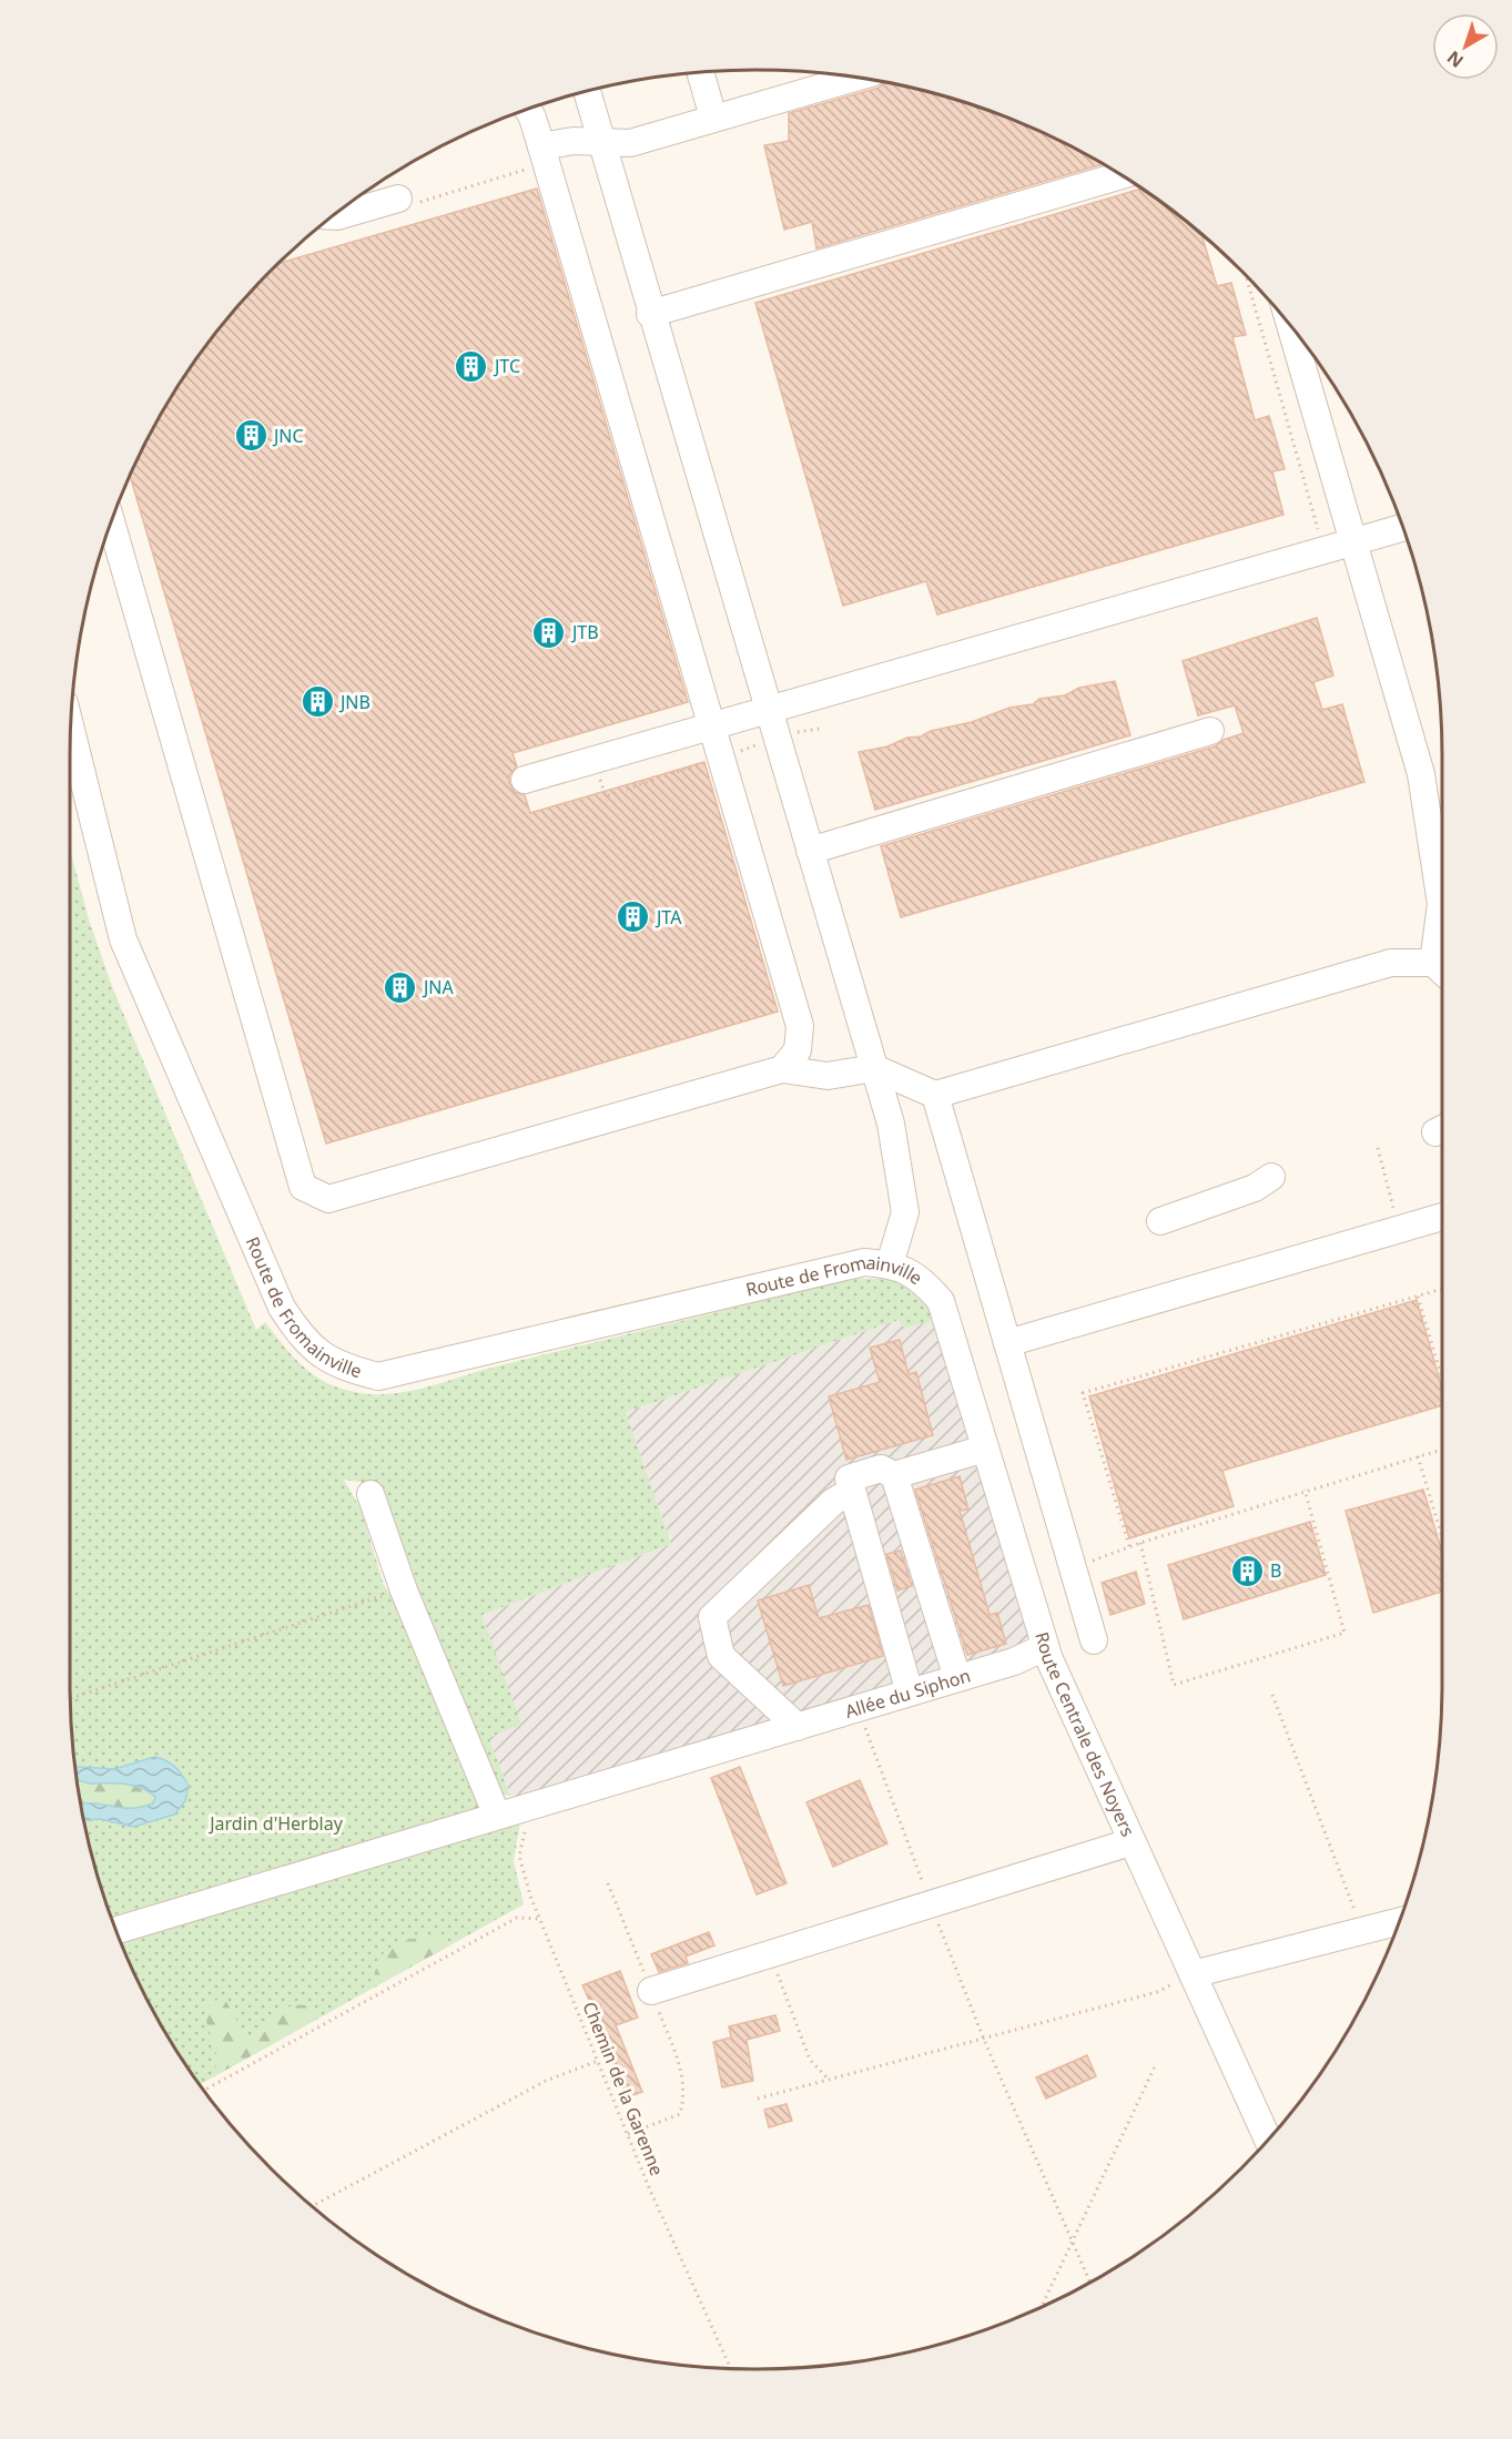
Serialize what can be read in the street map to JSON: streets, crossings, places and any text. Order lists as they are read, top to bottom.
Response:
{
  "streets": {
    "street": ["Route de Fromainville", "Allée du Siphon", "Route Centrale des Noyers"],
    "path": ["Chemin de la Garenne"]
  },
  "crossings": [
    ["Route de Fromainville", "Route Centrale des Noyers"],
    ["Allée du Siphon", "Route Centrale des Noyers"],
    ["Allée du Siphon", "Chemin de la Garenne"]
  ],
  "parks": ["Jardin d'Herblay"],
  "places": {
    "building": [
      "JTC",
      "JNC",
      "JTB",
      "JNB",
      "JTA",
      "JNA",
      "B"
    ]
  },
  "north": "bottom left"
}
